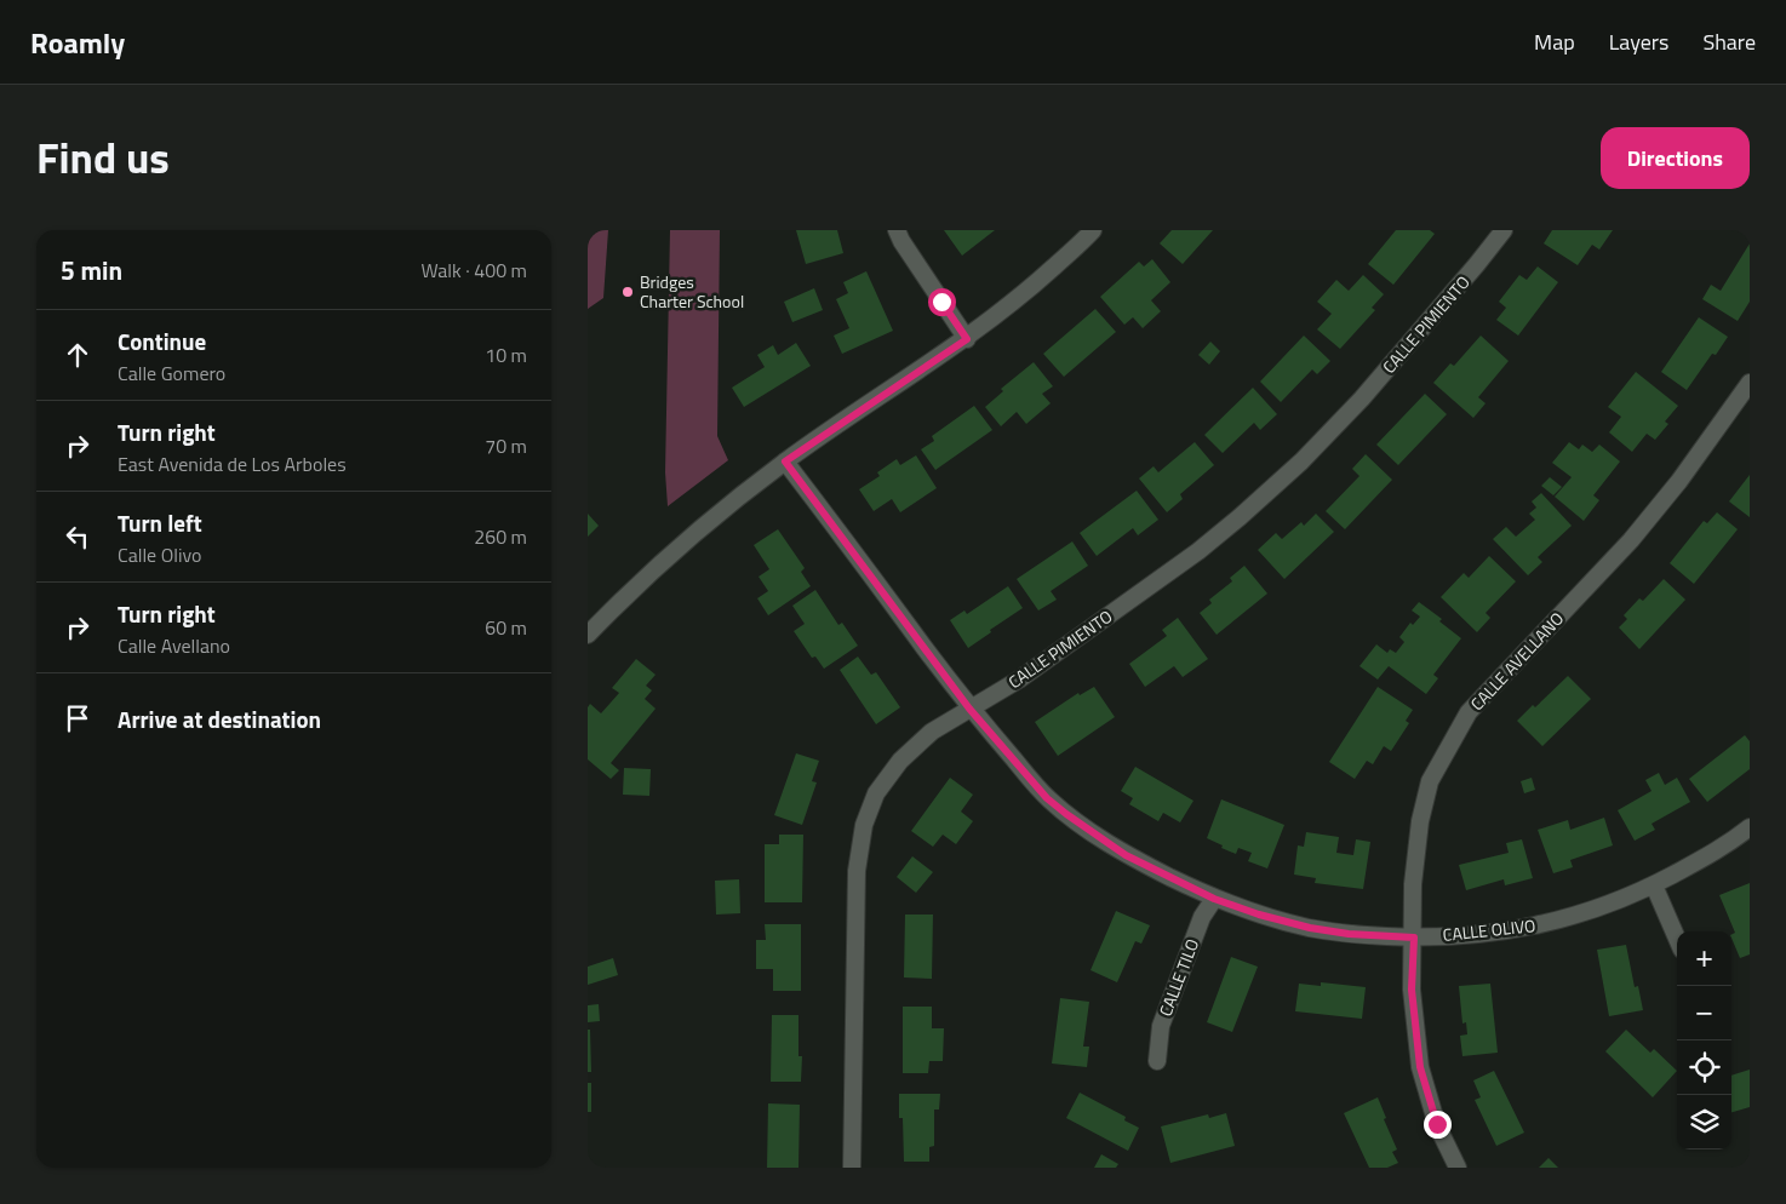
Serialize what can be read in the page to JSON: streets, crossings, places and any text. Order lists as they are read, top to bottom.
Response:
{
  "streets": {
    "street": [
      "CALLE PIMIENTO",
      "CALLE AVELLANO",
      "CALLE OLIVO",
      "CALLE TILO"
    ]
  },
  "crossings": [
    ["CALLE PIMIENTO", "CALLE OLIVO"],
    ["CALLE AVELLANO", "CALLE OLIVO"],
    ["CALLE OLIVO", "CALLE TILO"]
  ],
  "places": ["Bridges Charter School"],
  "page": {
    "header": "Roamly",
    "nav": ["Map", "Layers", "Share"],
    "title": "Find us",
    "buttons": "Directions",
    "heading": ["5 min", "Walk · 400 m"],
    "list": [
      ["Continue", "Calle Gomero", "10 m"],
      ["Turn right", "East Avenida de Los Arboles", "70 m"],
      ["Turn left", "Calle Olivo", "260 m"],
      ["Turn right", "Calle Avellano", "60 m"],
      "Arrive at destination"
    ],
    "map_buttons": ["+", "−"]
  }
}
